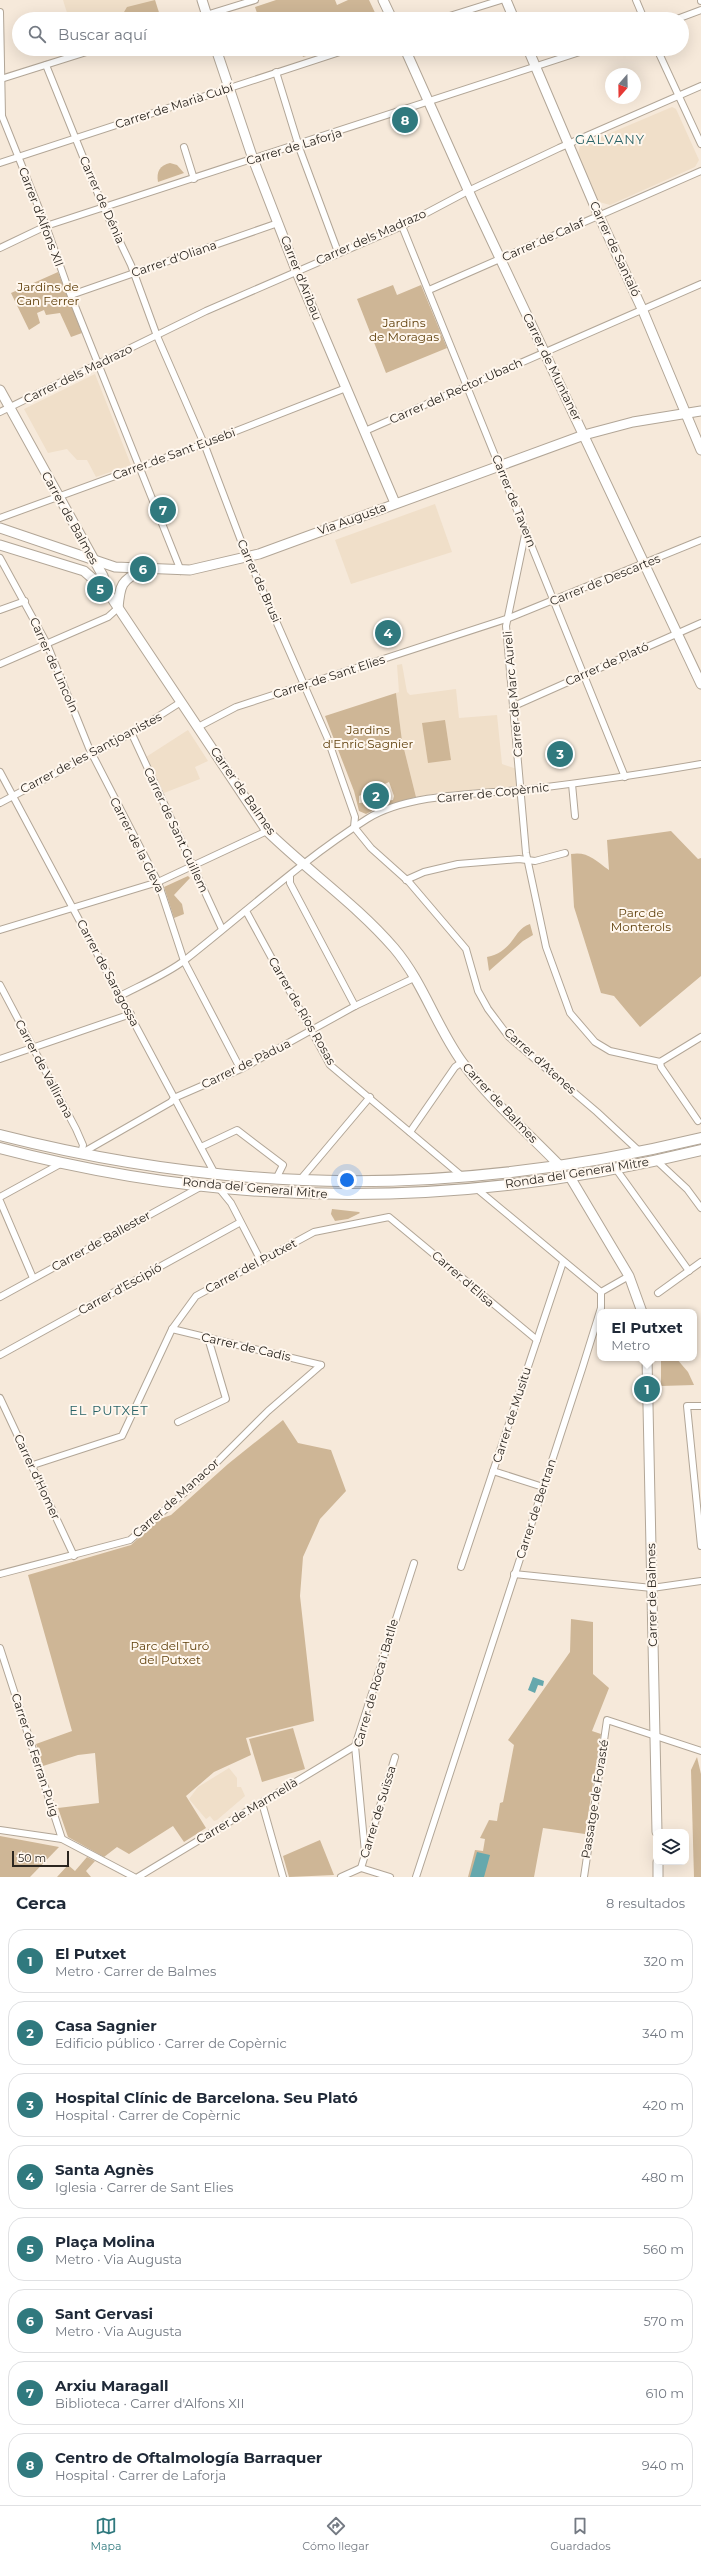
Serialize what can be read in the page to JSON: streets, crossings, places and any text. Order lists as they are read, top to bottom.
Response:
{
  "streets": {
    "main road": [
      "Carrer de Santaló",
      "Carrer d'Aribau",
      "Carrer de Muntaner",
      "Carrer de Balmes",
      "Via Augusta",
      "Ronda del General Mitre"
    ],
    "street": [
      "Carrer de Marià Cubí",
      "Carrer de Laforja",
      "Carrer de Dénia",
      "Carrer d'Alfons XII",
      "Carrer dels Madrazo",
      "Carrer de Calaf",
      "Carrer d'Oliana",
      "Carrer del Rector Ubach",
      "Carrer de Sant Eusebi",
      "Carrer de Tavern",
      "Carrer de Descartes",
      "Carrer de Brusi",
      "Carrer de Plató",
      "Carrer de Lincoln",
      "Carrer de Sant Elies",
      "Carrer de Marc Aureli",
      "Carrer de les Santjoanistes",
      "Carrer de Copèrnic",
      "Carrer de Sant Guillem",
      "Carrer de la Gleva",
      "Carrer de Saragossa",
      "Carrer de Ríos Rosas",
      "Carrer d'Atenes",
      "Carrer de Pàdua",
      "Carrer de Vallirana",
      "Carrer de Ballester",
      "Carrer del Putxet",
      "Carrer d'Elisa",
      "Carrer d'Escipió",
      "Carrer de Cadis",
      "Carrer de Musitu",
      "Carrer d'Homer",
      "Carrer de Manacor",
      "Carrer de Bertran",
      "Carrer de Roca i Batlle",
      "Carrer de Ferran Puig",
      "Passatge de Forasté",
      "Carrer de Marmellà",
      "Carrer de Suïssa"
    ]
  },
  "crossings": [
    ["Carrer de Marià Cubí", "Carrer de Dénia"],
    ["Carrer de Marià Cubí", "Carrer d'Alfons XII"],
    ["Carrer de Marià Cubí", "Carrer d'Aribau"],
    ["Carrer de Laforja", "Carrer de Dénia"],
    ["Carrer de Laforja", "Carrer d'Alfons XII"],
    ["Carrer de Laforja", "Carrer de Santaló"],
    ["Carrer de Laforja", "Carrer d'Aribau"],
    ["Carrer de Laforja", "Carrer de Muntaner"],
    ["Carrer de Dénia", "Carrer dels Madrazo"],
    ["Carrer de Dénia", "Carrer d'Oliana"],
    ["Carrer de Dénia", "Carrer de Brusi"],
    ["Carrer d'Alfons XII", "Carrer dels Madrazo"],
    ["Carrer d'Alfons XII", "Carrer d'Oliana"],
    ["Carrer d'Alfons XII", "Carrer de Sant Eusebi"],
    ["Carrer d'Alfons XII", "Via Augusta"],
    ["Carrer dels Madrazo", "Carrer de Santaló"],
    ["Carrer dels Madrazo", "Carrer d'Aribau"],
    ["Carrer dels Madrazo", "Carrer de Muntaner"],
    ["Carrer dels Madrazo", "Carrer de Tavern"],
    ["Carrer dels Madrazo", "Carrer de Balmes"],
    ["Carrer dels Madrazo", "Carrer de Brusi"],
    ["Carrer de Calaf", "Carrer de Santaló"],
    ["Carrer de Calaf", "Carrer de Muntaner"],
    ["Carrer de Calaf", "Carrer de Tavern"],
    ["Carrer de Santaló", "Carrer del Rector Ubach"],
    ["Carrer de Santaló", "Via Augusta"],
    ["Carrer d'Oliana", "Carrer d'Aribau"],
    ["Carrer d'Aribau", "Carrer del Rector Ubach"],
    ["Carrer d'Aribau", "Carrer de Sant Eusebi"],
    ["Carrer d'Aribau", "Via Augusta"],
    ["Carrer de Muntaner", "Carrer del Rector Ubach"],
    ["Carrer de Muntaner", "Via Augusta"],
    ["Carrer de Muntaner", "Carrer de Descartes"],
    ["Carrer de Muntaner", "Carrer de Plató"],
    ["Carrer del Rector Ubach", "Carrer de Tavern"],
    ["Carrer de Sant Eusebi", "Carrer de Balmes"],
    ["Carrer de Sant Eusebi", "Carrer de Brusi"],
    ["Carrer de Tavern", "Via Augusta"],
    ["Carrer de Tavern", "Carrer de Descartes"],
    ["Carrer de Tavern", "Carrer de Plató"],
    ["Carrer de Tavern", "Carrer de Marc Aureli"],
    ["Carrer de Tavern", "Carrer de Copèrnic"],
    ["Carrer de Balmes", "Via Augusta"],
    ["Carrer de Balmes", "Carrer de Sant Elies"],
    ["Carrer de Balmes", "Carrer de les Santjoanistes"],
    ["Carrer de Balmes", "Carrer de Copèrnic"],
    ["Carrer de Balmes", "Carrer de Pàdua"],
    ["Carrer de Balmes", "Ronda del General Mitre"],
    ["Carrer de Balmes", "Passatge de Forasté"],
    ["Via Augusta", "Carrer de Brusi"],
    ["Carrer de Descartes", "Carrer de Sant Elies"],
    ["Carrer de Descartes", "Carrer de Marc Aureli"],
    ["Carrer de Brusi", "Carrer de Sant Elies"],
    ["Carrer de Brusi", "Carrer de Copèrnic"],
    ["Carrer de Brusi", "Carrer d'Atenes"],
    ["Carrer de Plató", "Carrer de Marc Aureli"],
    ["Carrer de Lincoln", "Carrer de les Santjoanistes"],
    ["Carrer de Lincoln", "Carrer de la Gleva"],
    ["Carrer de Sant Elies", "Carrer de Marc Aureli"],
    ["Carrer de Marc Aureli", "Carrer de Copèrnic"],
    ["Carrer de les Santjoanistes", "Carrer de Sant Guillem"],
    ["Carrer de les Santjoanistes", "Carrer de la Gleva"],
    ["Carrer de les Santjoanistes", "Carrer de Saragossa"],
    ["Carrer de Copèrnic", "Carrer de Sant Guillem"],
    ["Carrer de Copèrnic", "Carrer de la Gleva"],
    ["Carrer de Copèrnic", "Carrer de Saragossa"],
    ["Carrer de Copèrnic", "Carrer de Ríos Rosas"],
    ["Carrer de Copèrnic", "Carrer d'Atenes"],
    ["Carrer de la Gleva", "Carrer de Pàdua"],
    ["Carrer de Saragossa", "Carrer de Pàdua"],
    ["Carrer de Saragossa", "Ronda del General Mitre"],
    ["Carrer de Ríos Rosas", "Carrer de Pàdua"],
    ["Carrer de Ríos Rosas", "Ronda del General Mitre"],
    ["Carrer d'Atenes", "Ronda del General Mitre"],
    ["Carrer de Pàdua", "Carrer de Vallirana"],
    ["Carrer de Pàdua", "Ronda del General Mitre"],
    ["Carrer de Vallirana", "Ronda del General Mitre"],
    ["Ronda del General Mitre", "Carrer de Ballester"],
    ["Carrer del Putxet", "Carrer d'Elisa"],
    ["Carrer del Putxet", "Carrer de Cadis"],
    ["Carrer del Putxet", "Carrer d'Homer"],
    ["Carrer d'Elisa", "Carrer de Musitu"],
    ["Carrer de Cadis", "Carrer de Manacor"],
    ["Carrer d'Homer", "Carrer de Manacor"],
    ["Carrer de Roca i Batlle", "Carrer de Marmellà"],
    ["Carrer de Roca i Batlle", "Carrer de Suïssa"]
  ],
  "districts": ["GALVANY", "EL PUTXET"],
  "parks": [
    "Jardins de Can Ferrer",
    "Jardins de Moragas",
    "Jardins d'Enric Sagnier",
    "Parc de Monterols",
    "Parc del Turó del Putxet"
  ],
  "scale_bar": "50 m",
  "north": "bottom",
  "page": {
    "search": "Buscar aquí",
    "pins": [
      "8",
      "7",
      "6",
      "5",
      "4",
      "3",
      "2",
      "1"
    ],
    "popup": ["El Putxet", "Metro"],
    "scale": "50 m",
    "heading": ["Cerca", "8 resultados"],
    "list": [
      {
        "mark": "1",
        "name": "El Putxet",
        "note": "Metro · Carrer de Balmes",
        "value": "320 m"
      },
      {
        "mark": "2",
        "name": "Casa Sagnier",
        "note": "Edificio público · Carrer de Copèrnic",
        "value": "340 m"
      },
      {
        "mark": "3",
        "name": "Hospital Clínic de Barcelona. Seu Plató",
        "note": "Hospital · Carrer de Copèrnic",
        "value": "420 m"
      },
      {
        "mark": "4",
        "name": "Santa Agnès",
        "note": "Iglesia · Carrer de Sant Elies",
        "value": "480 m"
      },
      {
        "mark": "5",
        "name": "Plaça Molina",
        "note": "Metro · Via Augusta",
        "value": "560 m"
      },
      {
        "mark": "6",
        "name": "Sant Gervasi",
        "note": "Metro · Via Augusta",
        "value": "570 m"
      },
      {
        "mark": "7",
        "name": "Arxiu Maragall",
        "note": "Biblioteca · Carrer d'Alfons XII",
        "value": "610 m"
      },
      {
        "mark": "8",
        "name": "Centro de Oftalmología Barraquer",
        "note": "Hospital · Carrer de Laforja",
        "value": "940 m"
      }
    ],
    "nav": ["Mapa", "Cómo llegar", "Guardados"]
  }
}
